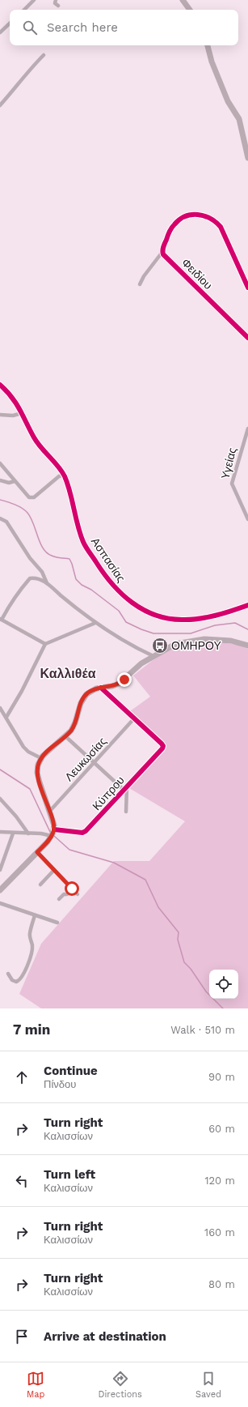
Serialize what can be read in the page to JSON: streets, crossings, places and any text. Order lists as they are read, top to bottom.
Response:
{
  "streets": {
    "street": [
      "Φειδίου",
      "Υγείας",
      "Ασπασίας",
      "Λευκωσίας",
      "Κύπρου"
    ]
  },
  "crossings": [
    ["Λευκωσίας", "Κύπρου"]
  ],
  "districts": ["Καλλιθέα"],
  "places": {
    "bus stop": ["ΟΜΗΡΟΥ"]
  },
  "page": {
    "search": "Search here",
    "heading": ["7 min", "Walk · 510 m"],
    "list": [
      ["Continue", "Πίνδου", "90 m"],
      ["Turn right", "Καλισσίων", "60 m"],
      ["Turn left", "Καλισσίων", "120 m"],
      ["Turn right", "Καλισσίων", "160 m"],
      ["Turn right", "Καλισσίων", "80 m"],
      "Arrive at destination"
    ],
    "nav": ["Map", "Directions", "Saved"]
  }
}
